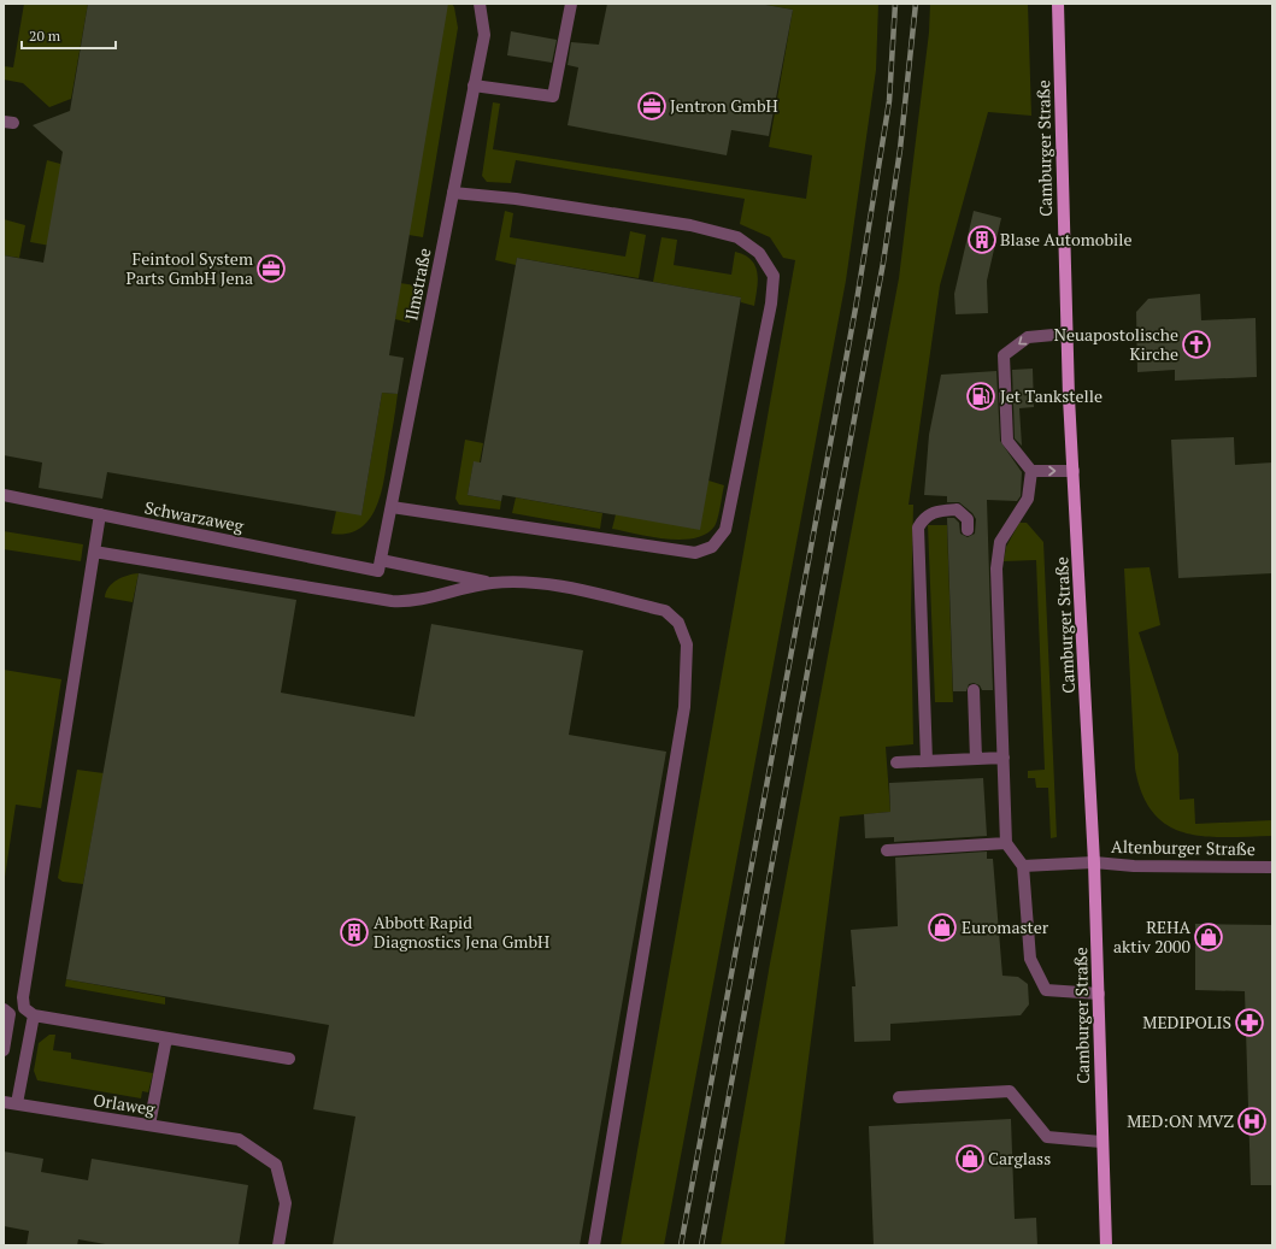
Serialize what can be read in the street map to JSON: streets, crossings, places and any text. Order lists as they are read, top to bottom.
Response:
{
  "streets": {
    "main road": ["Camburger Straße"],
    "street": [
      "Ilmstraße",
      "Schwarzaweg",
      "Altenburger Straße",
      "Orlaweg"
    ]
  },
  "crossings": [
    ["Camburger Straße", "Altenburger Straße"],
    ["Ilmstraße", "Schwarzaweg"]
  ],
  "places": {
    "office": ["Jentron GmbH", "Feintool System Parts GmbH Jena"],
    "building": ["Blase Automobile", "Abbott Rapid Diagnostics Jena GmbH"],
    "church": ["Neuapostolische Kirche"],
    "fuel station": ["Jet Tankstelle"],
    "shop": ["Euromaster", "REHA aktiv 2000", "Carglass"],
    "pharmacy": ["MEDIPOLIS"],
    "hospital": ["MED:ON MVZ"]
  },
  "scale_bar": "20 m"
}
